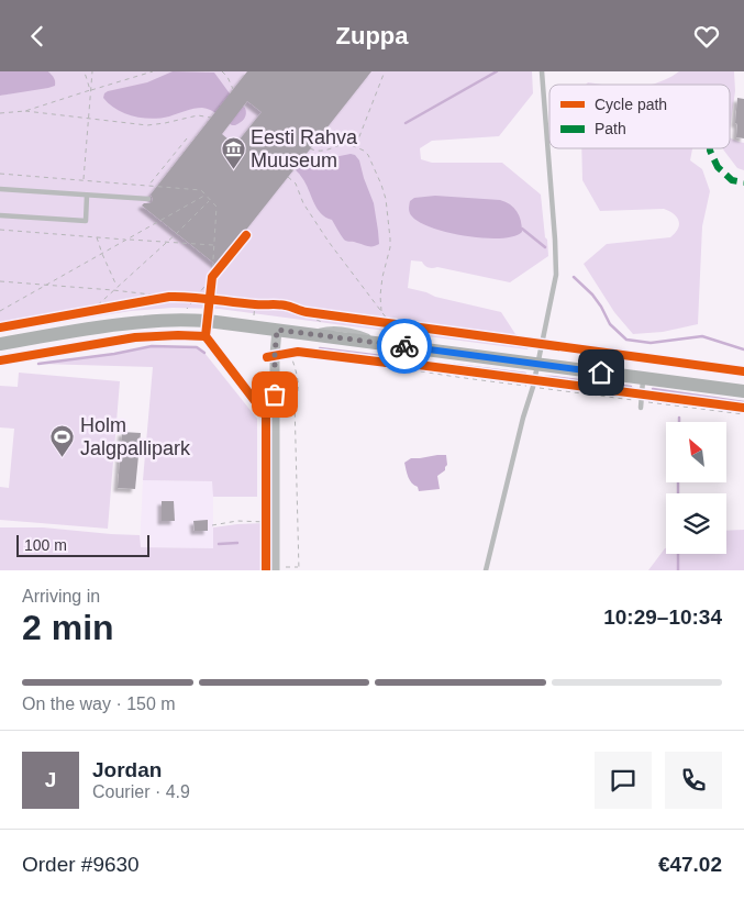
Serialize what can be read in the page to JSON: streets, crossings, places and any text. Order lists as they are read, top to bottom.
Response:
{
  "places": {
    "museum": ["Eesti Rahva Muuseum"],
    "sports": ["Holm Jalgpallipark"]
  },
  "legend": ["Cycle path", "Path"],
  "scale_bar": "100 m",
  "north": "top left",
  "page": {
    "header": "Zuppa",
    "scale": "100 m",
    "heading": ["2 min", "Arriving in", "10:29–10:34"],
    "panel": [
      "Jordan",
      "Courier · 4.9",
      "Order #9630",
      "€47.02"
    ],
    "bar": "On the way · 150 m",
    "round": "J"
  }
}
